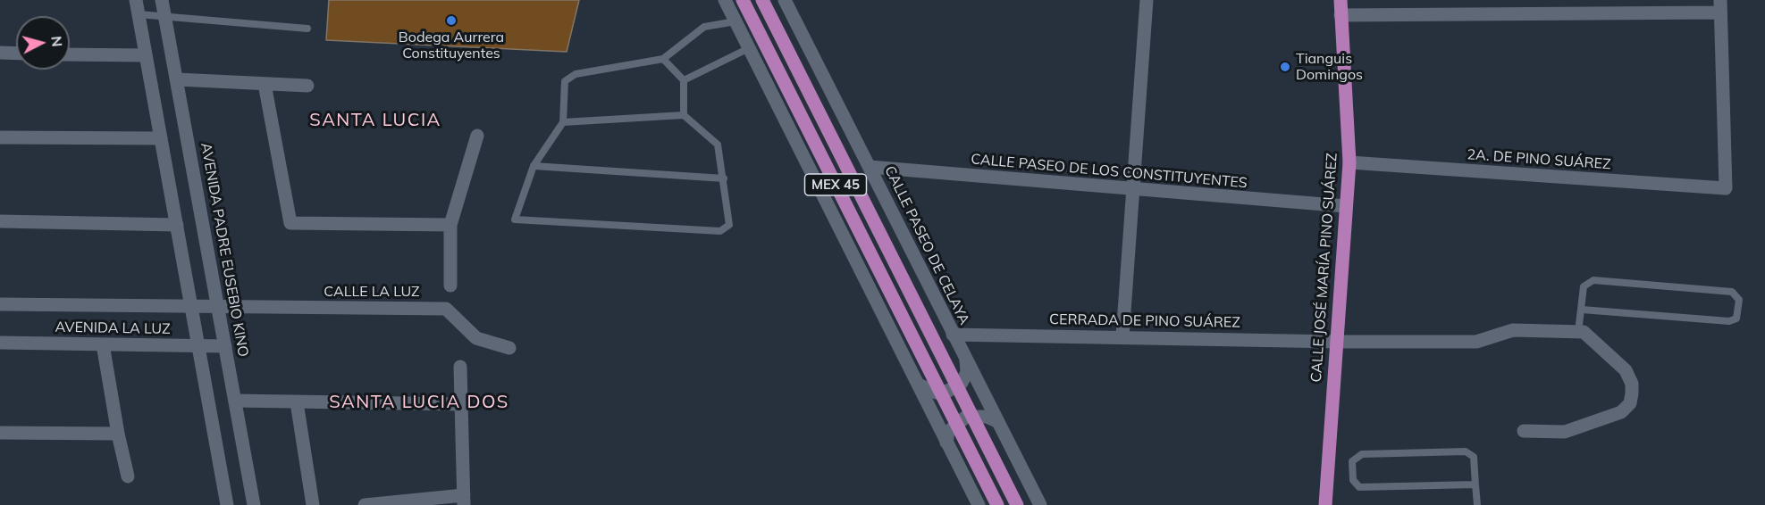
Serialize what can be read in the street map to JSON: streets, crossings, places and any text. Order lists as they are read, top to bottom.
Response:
{
  "streets": {
    "main road": ["MEX 45", "CALLE JOSÉ MARÍA PINO SUÁREZ"],
    "street": [
      "2A. DE PINO SUÁREZ",
      "CALLE PASEO DE LOS CONSTITUYENTES",
      "CALLE PASEO DE CELAYA",
      "AVENIDA PADRE EUSEBIO KINO",
      "CALLE LA LUZ",
      "CERRADA DE PINO SUÁREZ",
      "AVENIDA LA LUZ"
    ]
  },
  "crossings": [
    ["2A. DE PINO SUÁREZ", "CALLE JOSÉ MARÍA PINO SUÁREZ"],
    ["CALLE PASEO DE LOS CONSTITUYENTES", "CALLE PASEO DE CELAYA"],
    ["CALLE PASEO DE LOS CONSTITUYENTES", "CALLE JOSÉ MARÍA PINO SUÁREZ"],
    ["CALLE PASEO DE CELAYA", "CERRADA DE PINO SUÁREZ"],
    ["AVENIDA PADRE EUSEBIO KINO", "CALLE LA LUZ"],
    ["AVENIDA PADRE EUSEBIO KINO", "AVENIDA LA LUZ"],
    ["CALLE JOSÉ MARÍA PINO SUÁREZ", "CERRADA DE PINO SUÁREZ"],
    ["CALLE LA LUZ", "AVENIDA LA LUZ"]
  ],
  "districts": ["SANTA LUCIA", "SANTA LUCIA DOS"],
  "places": ["Bodega Aurrera Constituyentes", "Tianguis Domingos"],
  "north": "right"
}
